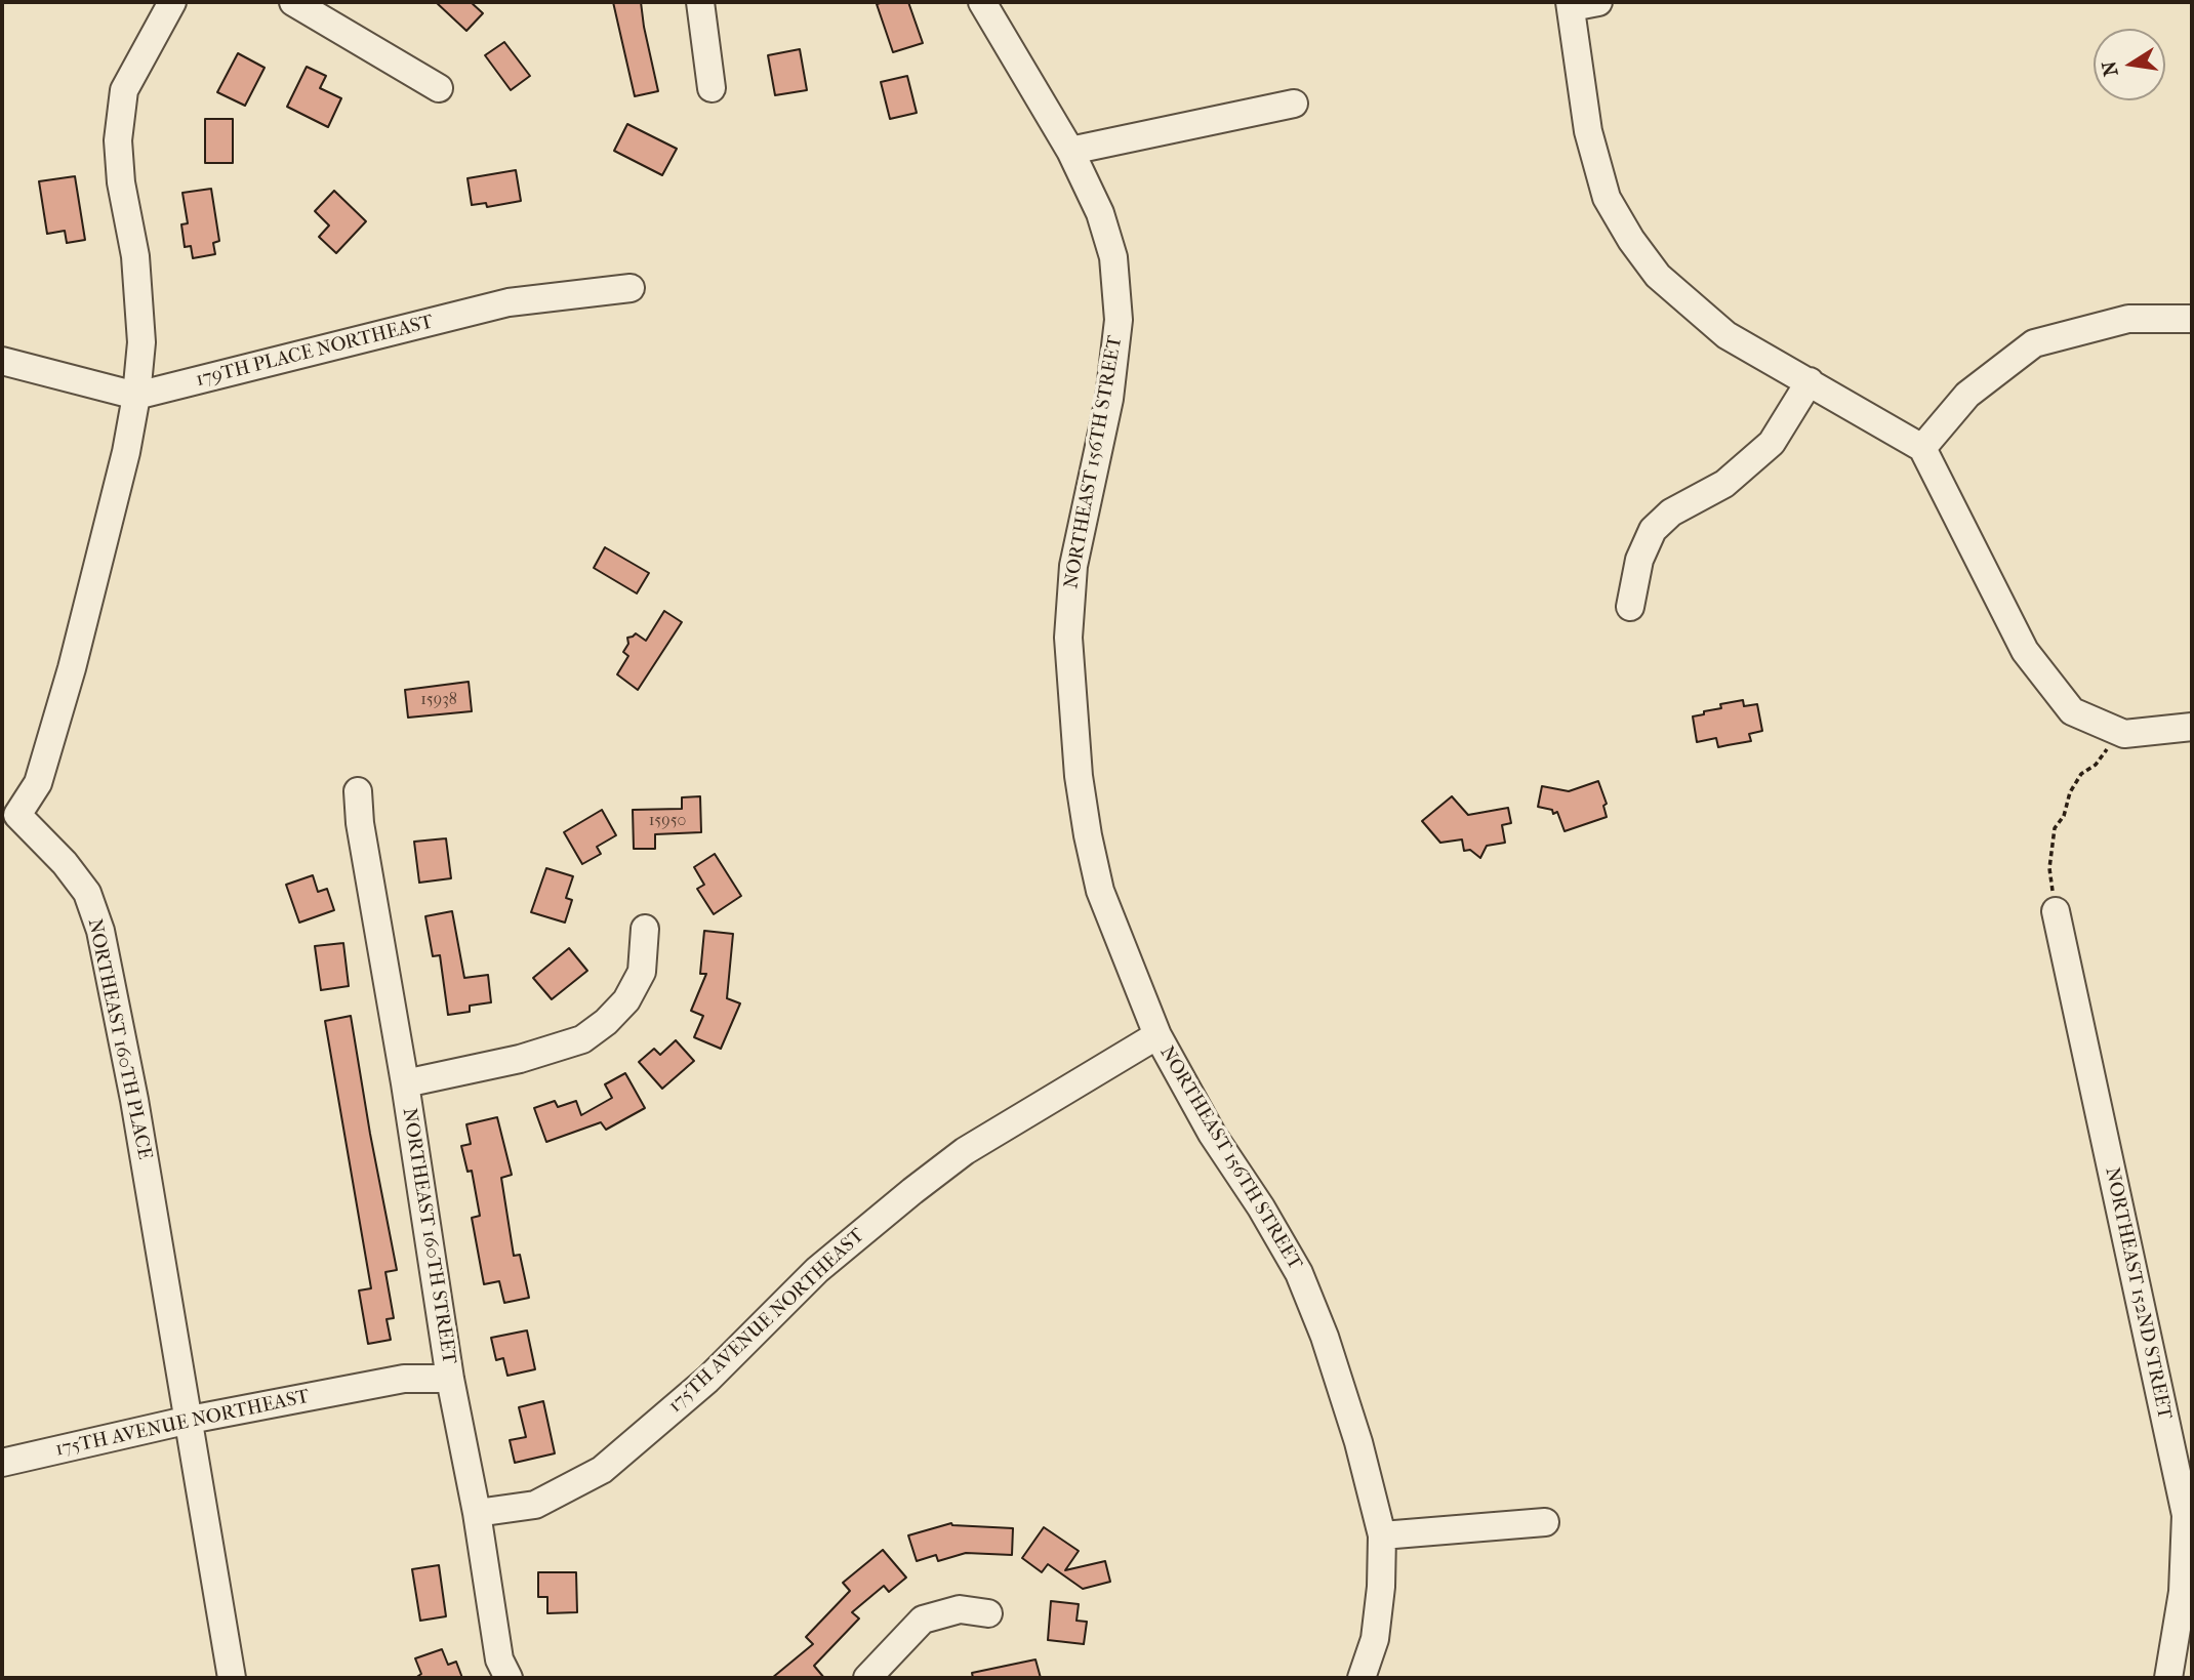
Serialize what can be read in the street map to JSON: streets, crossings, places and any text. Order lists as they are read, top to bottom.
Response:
{
  "streets": {
    "street": [
      "179TH PLACE NORTHEAST",
      "NORTHEAST 156TH STREET",
      "NORTHEAST 160TH PLACE",
      "NORTHEAST 160TH STREET",
      "NORTHEAST 152ND STREET",
      "175TH AVENUE NORTHEAST"
    ]
  },
  "crossings": [
    ["179TH PLACE NORTHEAST", "NORTHEAST 160TH PLACE"],
    ["NORTHEAST 156TH STREET", "175TH AVENUE NORTHEAST"],
    ["NORTHEAST 160TH PLACE", "175TH AVENUE NORTHEAST"],
    ["NORTHEAST 160TH STREET", "175TH AVENUE NORTHEAST"]
  ],
  "house_numbers": ["15938", "15950"],
  "north": "left"
}
